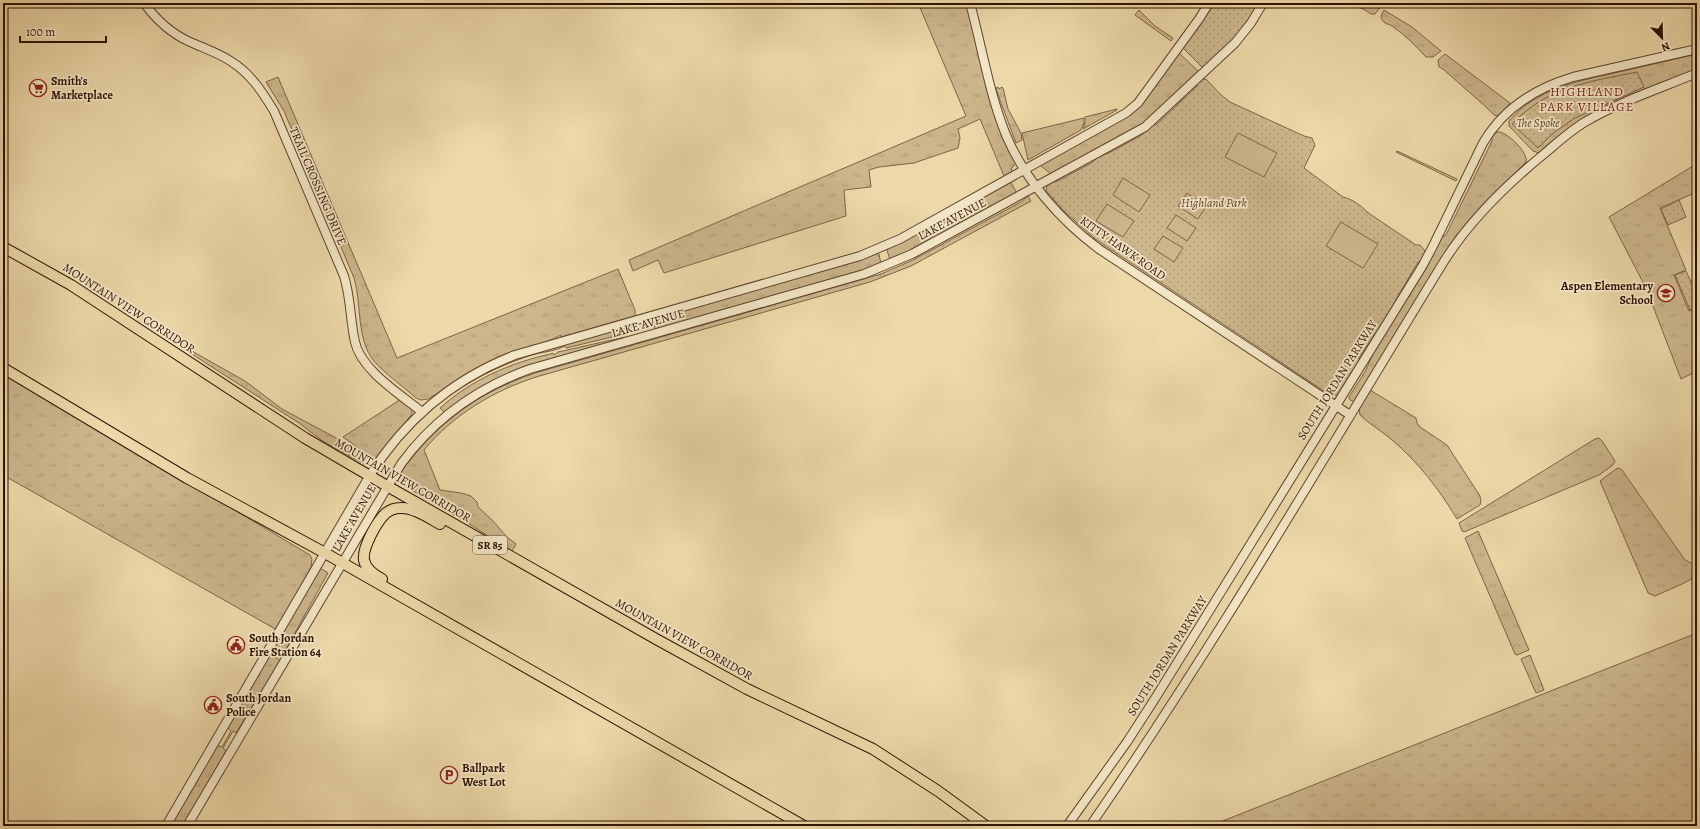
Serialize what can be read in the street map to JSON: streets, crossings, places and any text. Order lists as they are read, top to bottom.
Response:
{
  "streets": {
    "highway": ["MOUNTAIN VIEW CORRIDOR", "SR 85"],
    "street": [
      "TRAIL CROSSING DRIVE",
      "LAKE AVENUE",
      "KITTY HAWK ROAD",
      "SOUTH JORDAN PARKWAY"
    ]
  },
  "crossings": [
    ["TRAIL CROSSING DRIVE", "LAKE AVENUE"],
    ["LAKE AVENUE", "KITTY HAWK ROAD"],
    ["LAKE AVENUE", "MOUNTAIN VIEW CORRIDOR"],
    ["KITTY HAWK ROAD", "SOUTH JORDAN PARKWAY"]
  ],
  "districts": ["HIGHLAND PARK VILLAGE"],
  "parks": ["The Spoke", "Highland Park"],
  "places": {
    "supermarket": ["Smith's Marketplace"],
    "school or university": ["Aspen Elementary School"],
    "public building": ["South Jordan Fire Station 64", "South Jordan Police"],
    "parking": ["Ballpark West Lot"]
  },
  "scale_bar": "100 m",
  "north": "bottom right"
}
